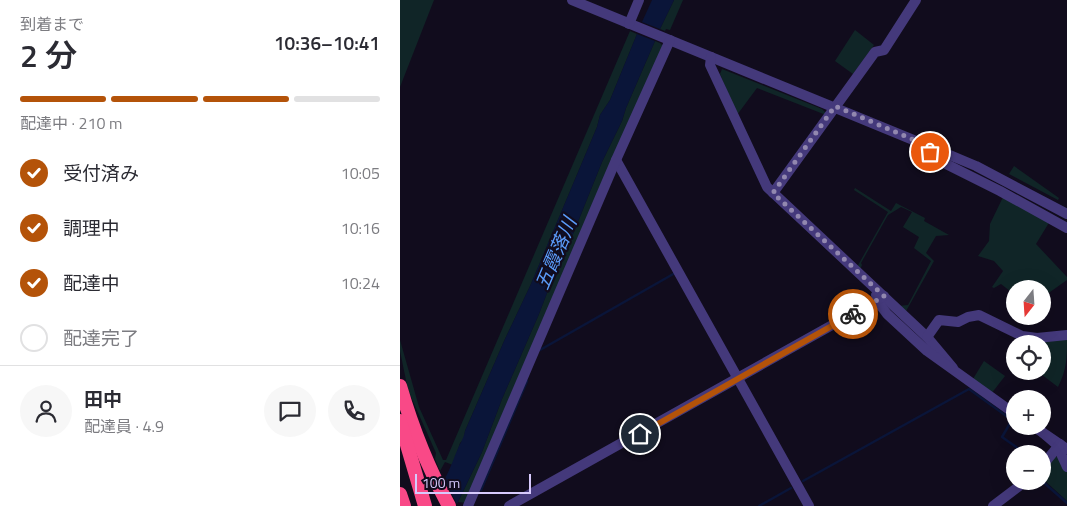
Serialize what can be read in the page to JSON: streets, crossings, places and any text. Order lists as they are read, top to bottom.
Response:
{
  "water": ["五霞落川"],
  "scale_bar": "100 m",
  "north": "bottom",
  "page": {
    "heading": ["2 分", "到着まで", "10:36–10:41"],
    "panel": ["田中", "配達員 · 4.9"],
    "bar": "配達中 · 210 m",
    "list": [
      ["受付済み", "10:05"],
      ["調理中", "10:16"],
      ["配達中", "10:24"],
      "配達完了"
    ],
    "map_buttons": ["+", "−"],
    "scale": "100 m"
  }
}
